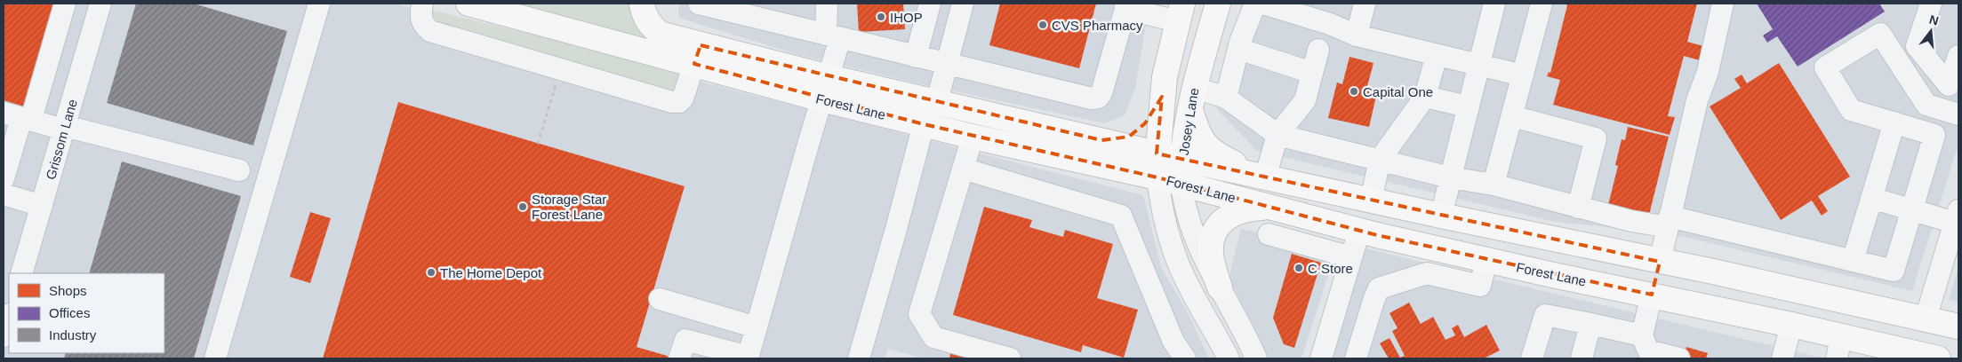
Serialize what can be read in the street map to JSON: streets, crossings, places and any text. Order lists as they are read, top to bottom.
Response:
{
  "streets": {
    "main road": ["Forest Lane", "Josey Lane"],
    "street": ["Grissom Lane"]
  },
  "crossings": [
    ["Forest Lane", "Josey Lane"]
  ],
  "places": [
    "IHOP",
    "CVS Pharmacy",
    "Capital One",
    "Storage Star Forest Lane",
    "C Store",
    "The Home Depot"
  ],
  "legend": ["Shops", "Offices", "Industry"],
  "north": "top"
}
